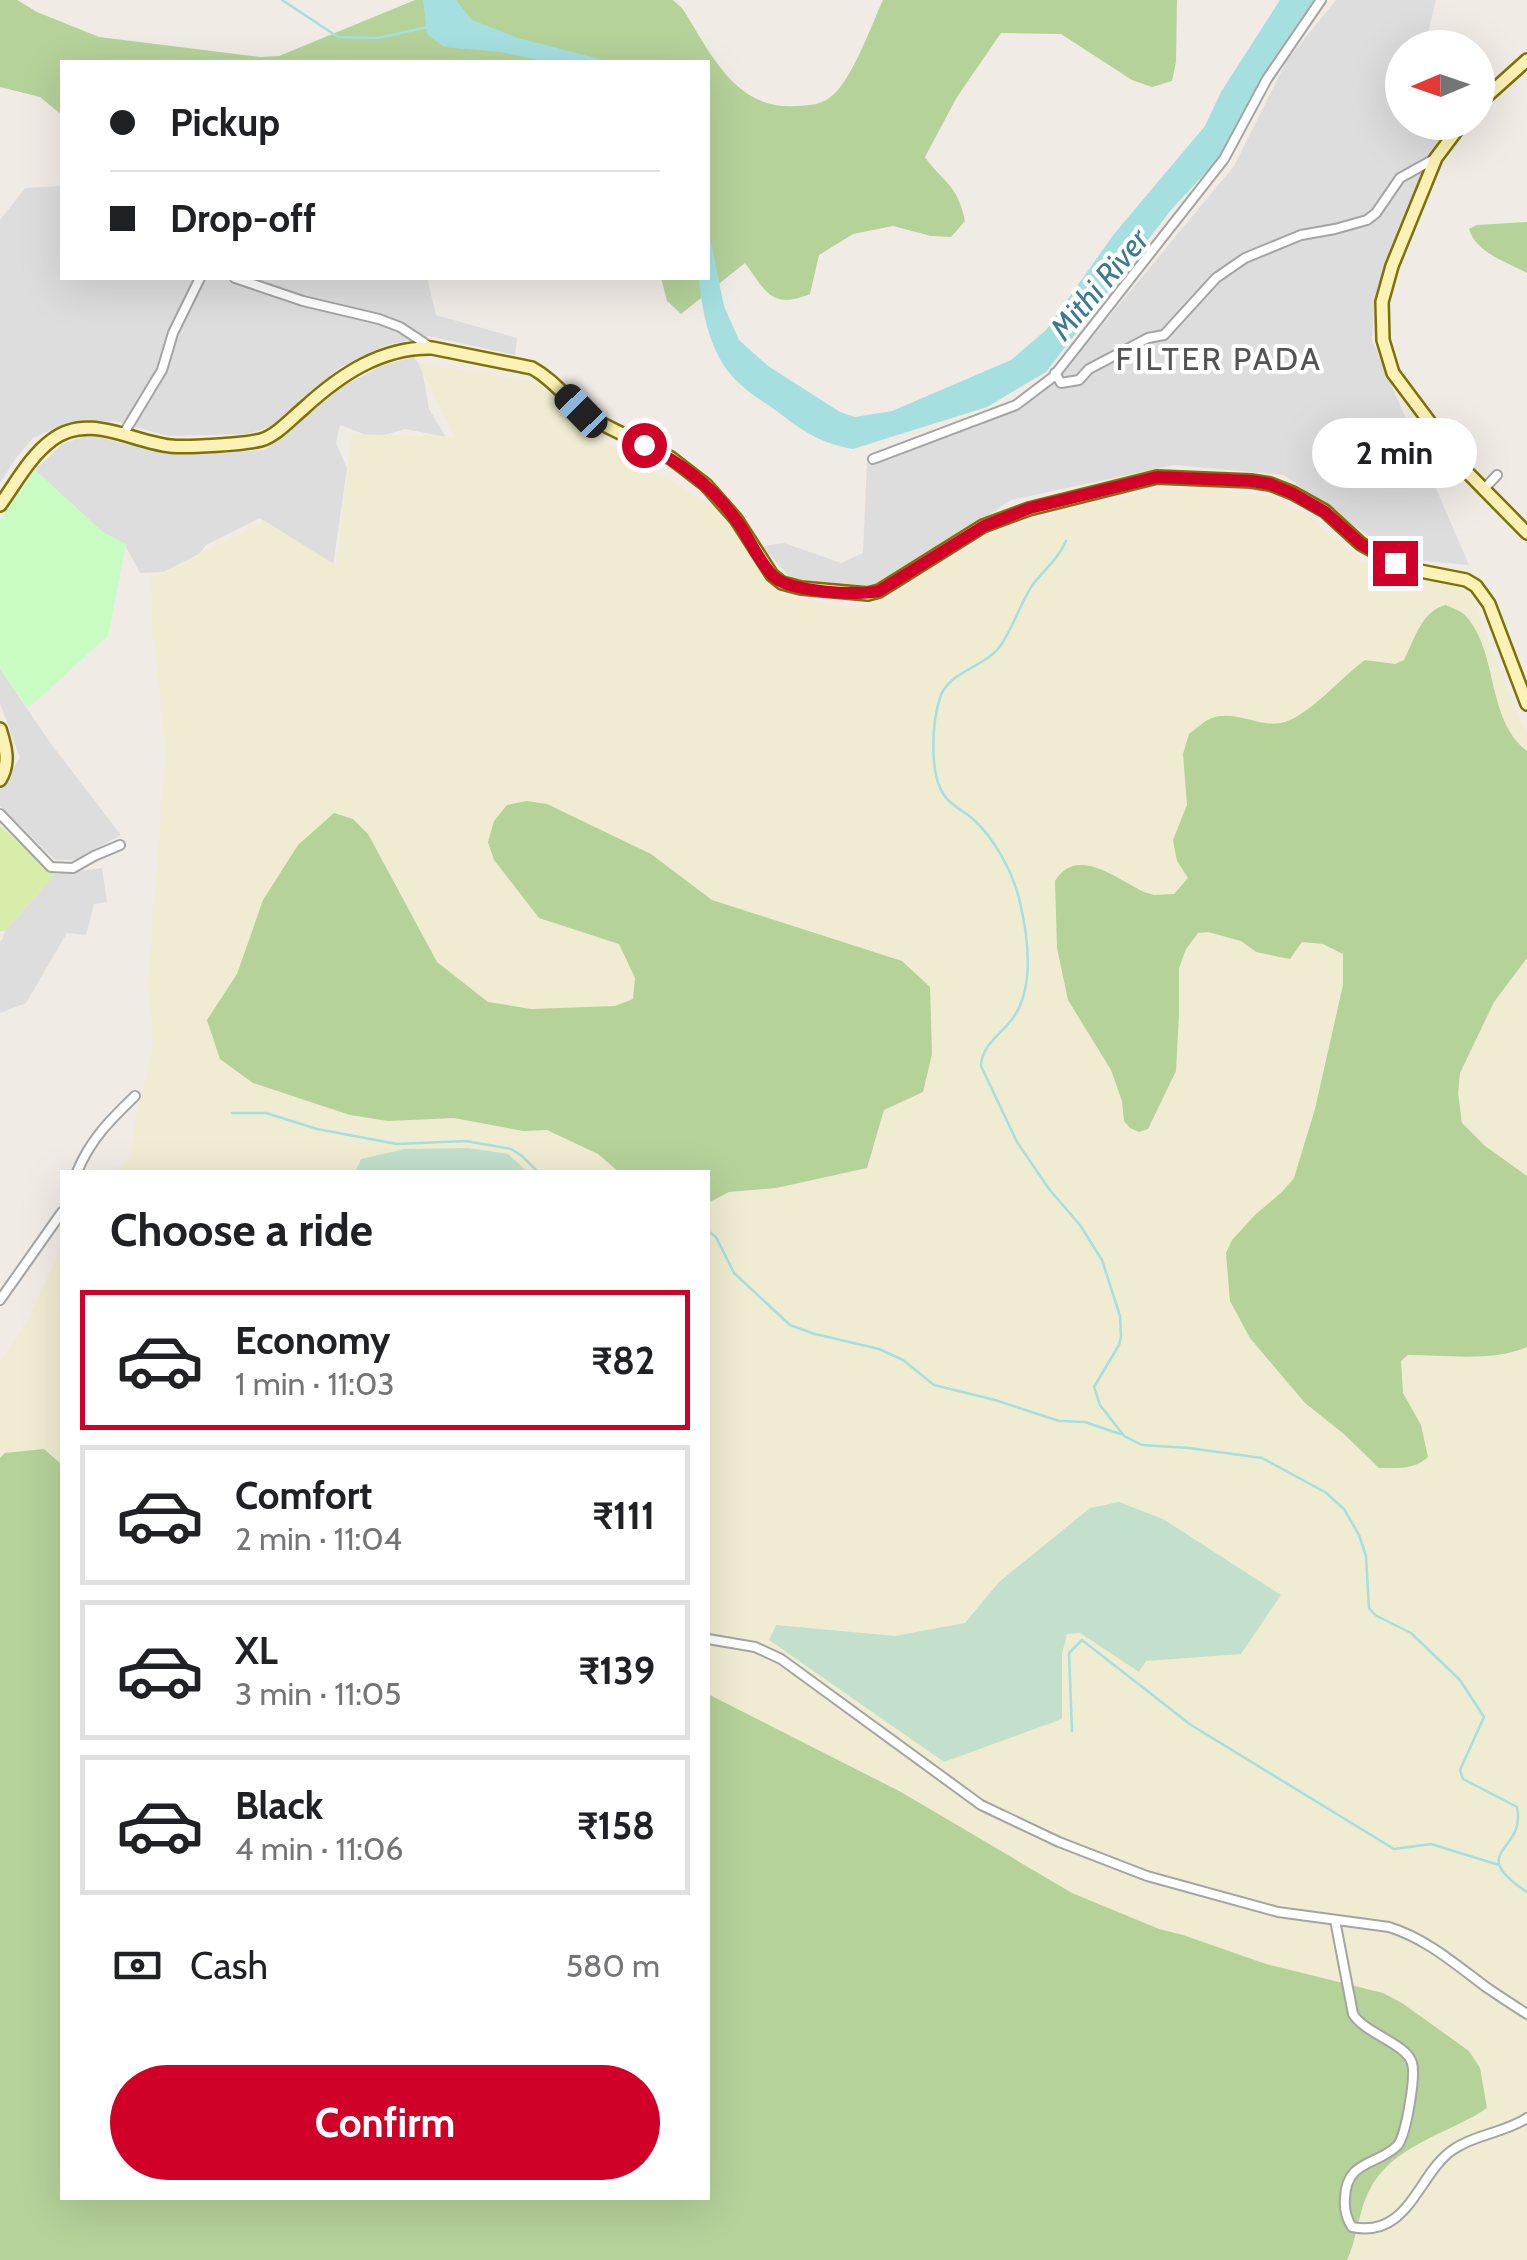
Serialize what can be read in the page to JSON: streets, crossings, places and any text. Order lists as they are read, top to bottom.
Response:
{
  "districts": ["FILTER PADA"],
  "water": ["Mithi River"],
  "north": "left",
  "page": {
    "banner": ["Pickup", "Drop-off"],
    "bubble": "2 min",
    "heading": "Choose a ride",
    "list": [
      {
        "name": "Economy",
        "note": "1 min · 11:03",
        "value": "₹82"
      },
      {
        "name": "Comfort",
        "note": "2 min · 11:04",
        "value": "₹111"
      },
      {
        "name": "XL",
        "note": "3 min · 11:05",
        "value": "₹139"
      },
      {
        "name": "Black",
        "note": "4 min · 11:06",
        "value": "₹158"
      }
    ],
    "pay": ["Cash", "580 m"],
    "buttons": "Confirm"
  }
}
